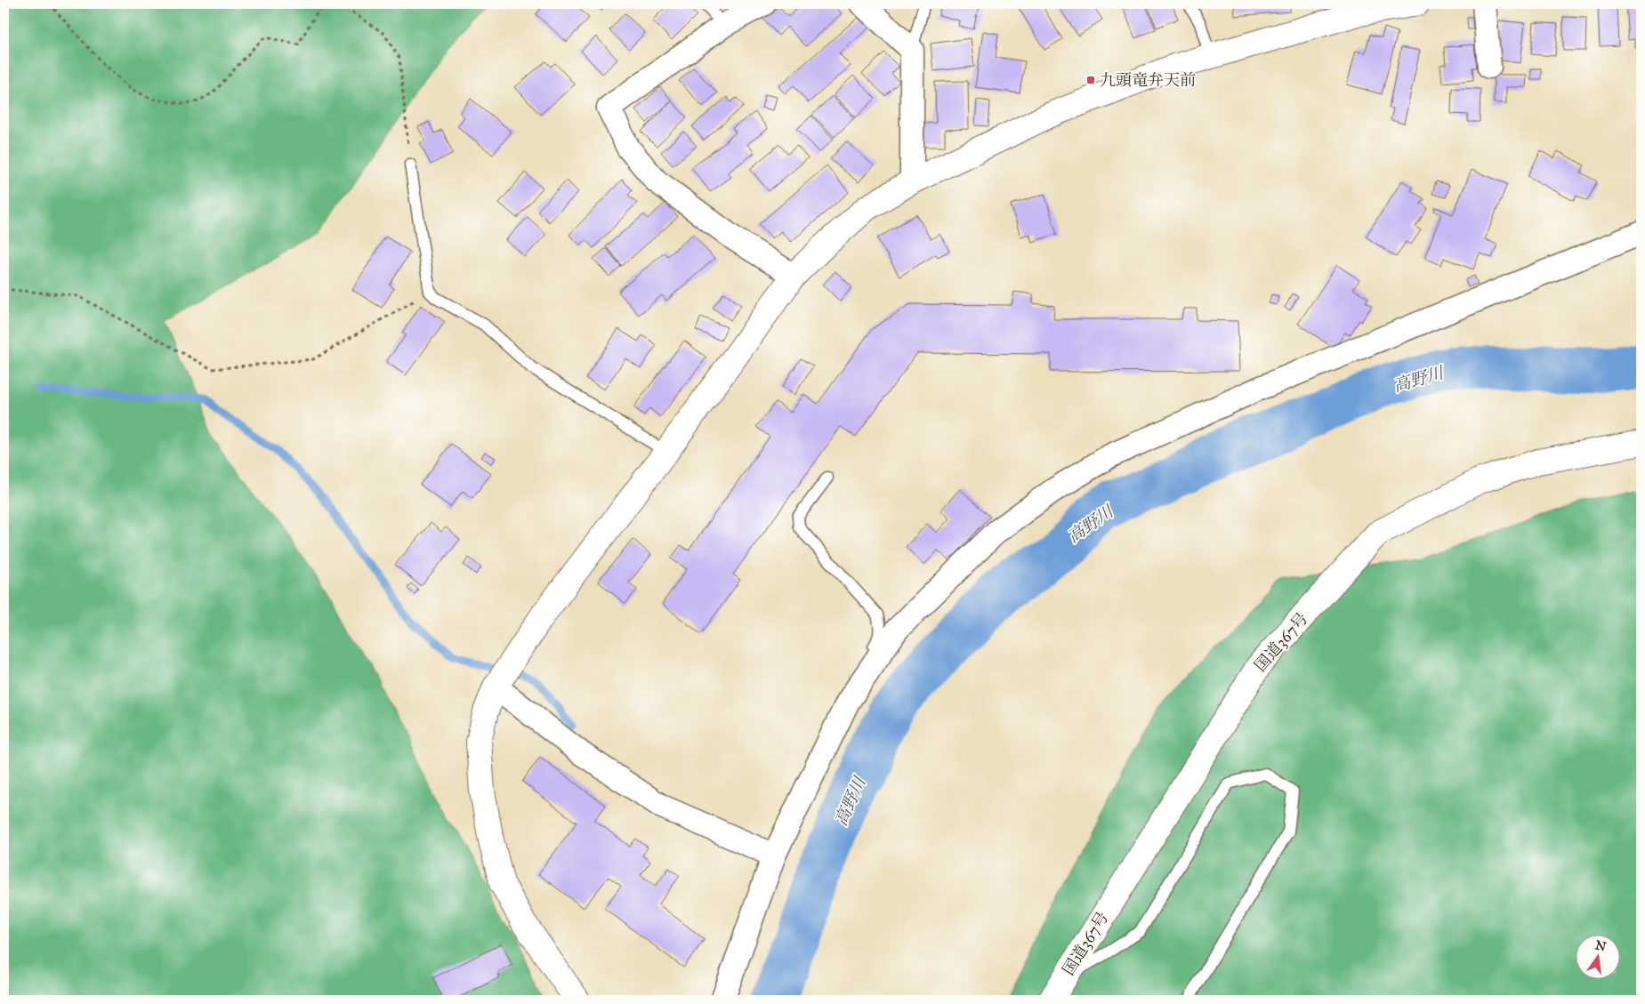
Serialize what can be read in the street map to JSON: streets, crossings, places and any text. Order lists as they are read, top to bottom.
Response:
{
  "streets": {
    "main road": ["国道367号"]
  },
  "water": ["高野川"],
  "places": {
    "transit": ["九頭竜弁天前"]
  },
  "north": "top"
}
